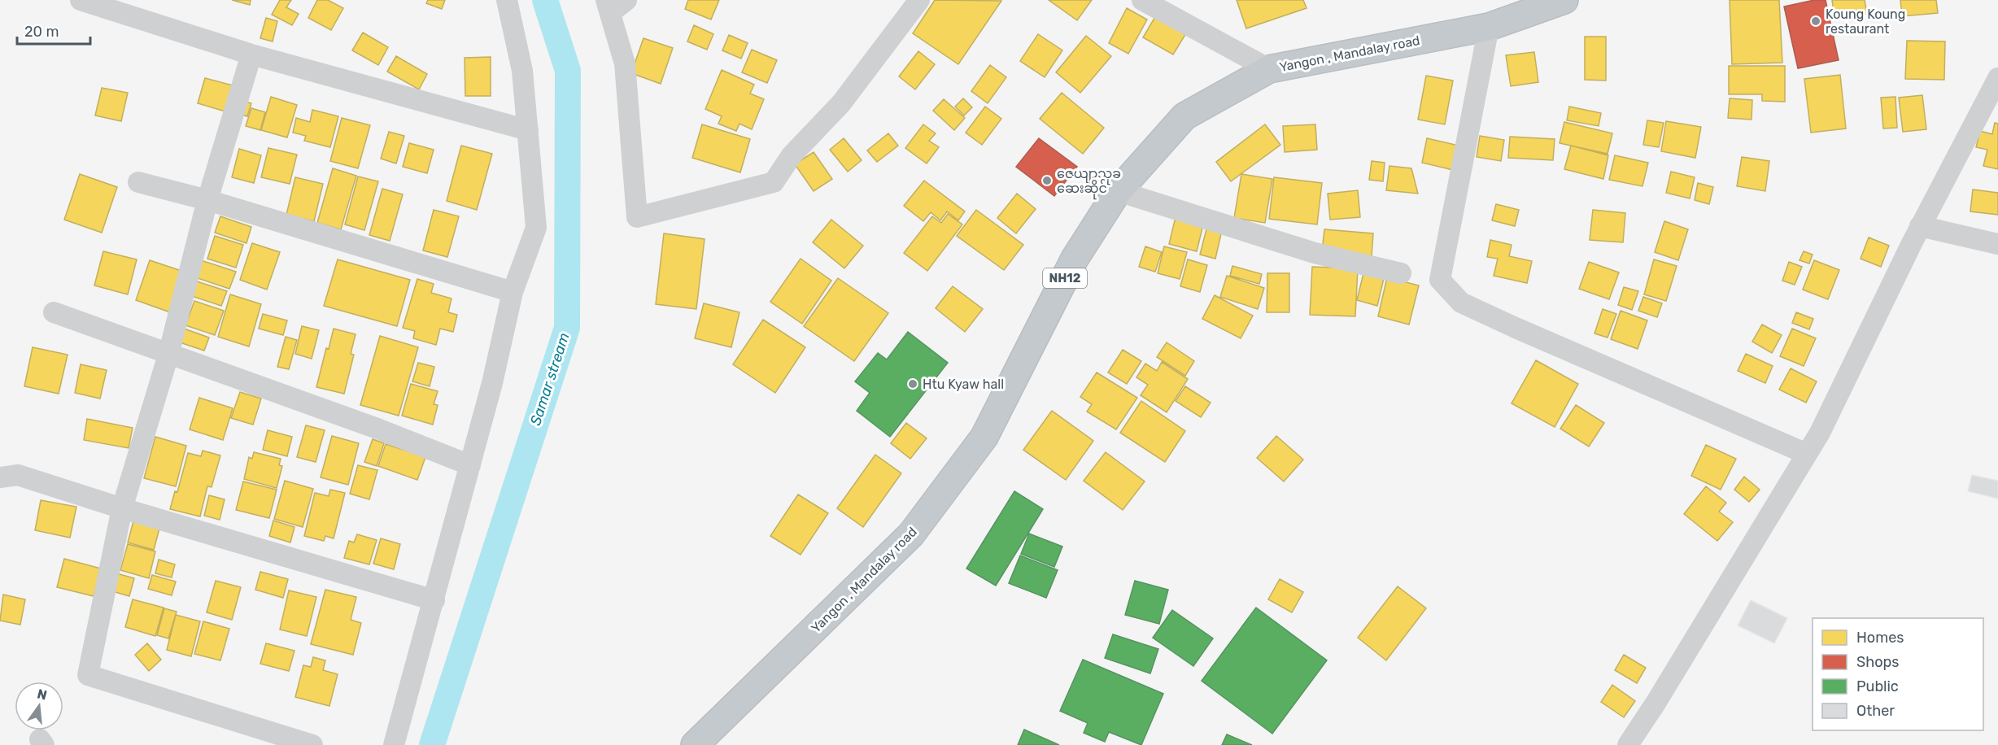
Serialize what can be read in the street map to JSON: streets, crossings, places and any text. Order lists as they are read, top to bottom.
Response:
{
  "streets": {
    "highway": ["Yangon , Mandalay road", "NH12"]
  },
  "water": ["Samar stream"],
  "places": ["Koung Koung restaurant", "ဇေယျာသုခ ဆေးဆိုင်", "Htu Kyaw hall"],
  "legend": [
    "Homes",
    "Shops",
    "Public",
    "Other"
  ],
  "scale_bar": "20 m",
  "north": "top"
}
